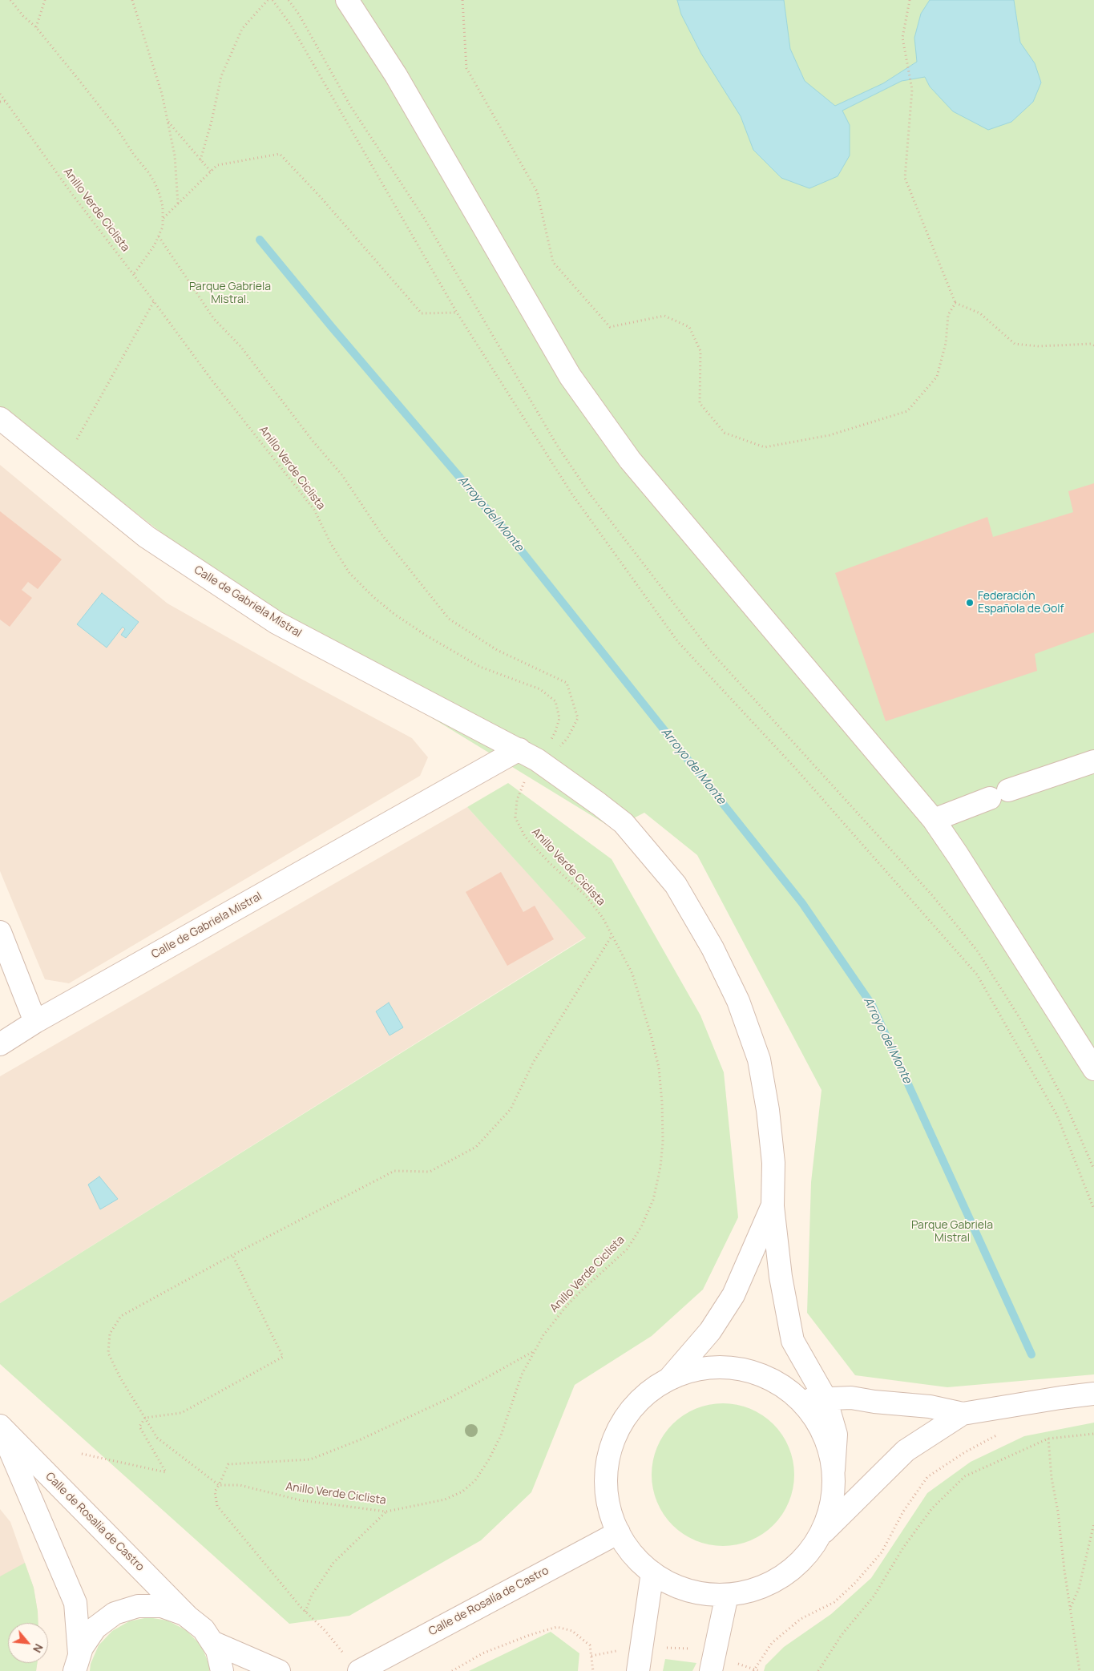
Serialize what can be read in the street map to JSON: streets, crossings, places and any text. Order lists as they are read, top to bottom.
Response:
{
  "streets": {
    "street": ["Calle de Gabriela Mistral", "Calle de Rosalía de Castro"],
    "path": ["Anillo Verde Ciclista"]
  },
  "crossings": [
    ["Anillo Verde Ciclista", "Calle de Gabriela Mistral"]
  ],
  "water": ["Arroyo del Monte"],
  "parks": ["Parque Gabriela Mistral.", "Parque Gabriela Mistral"],
  "places": ["Federación Española de Golf"],
  "north": "bottom right"
}
